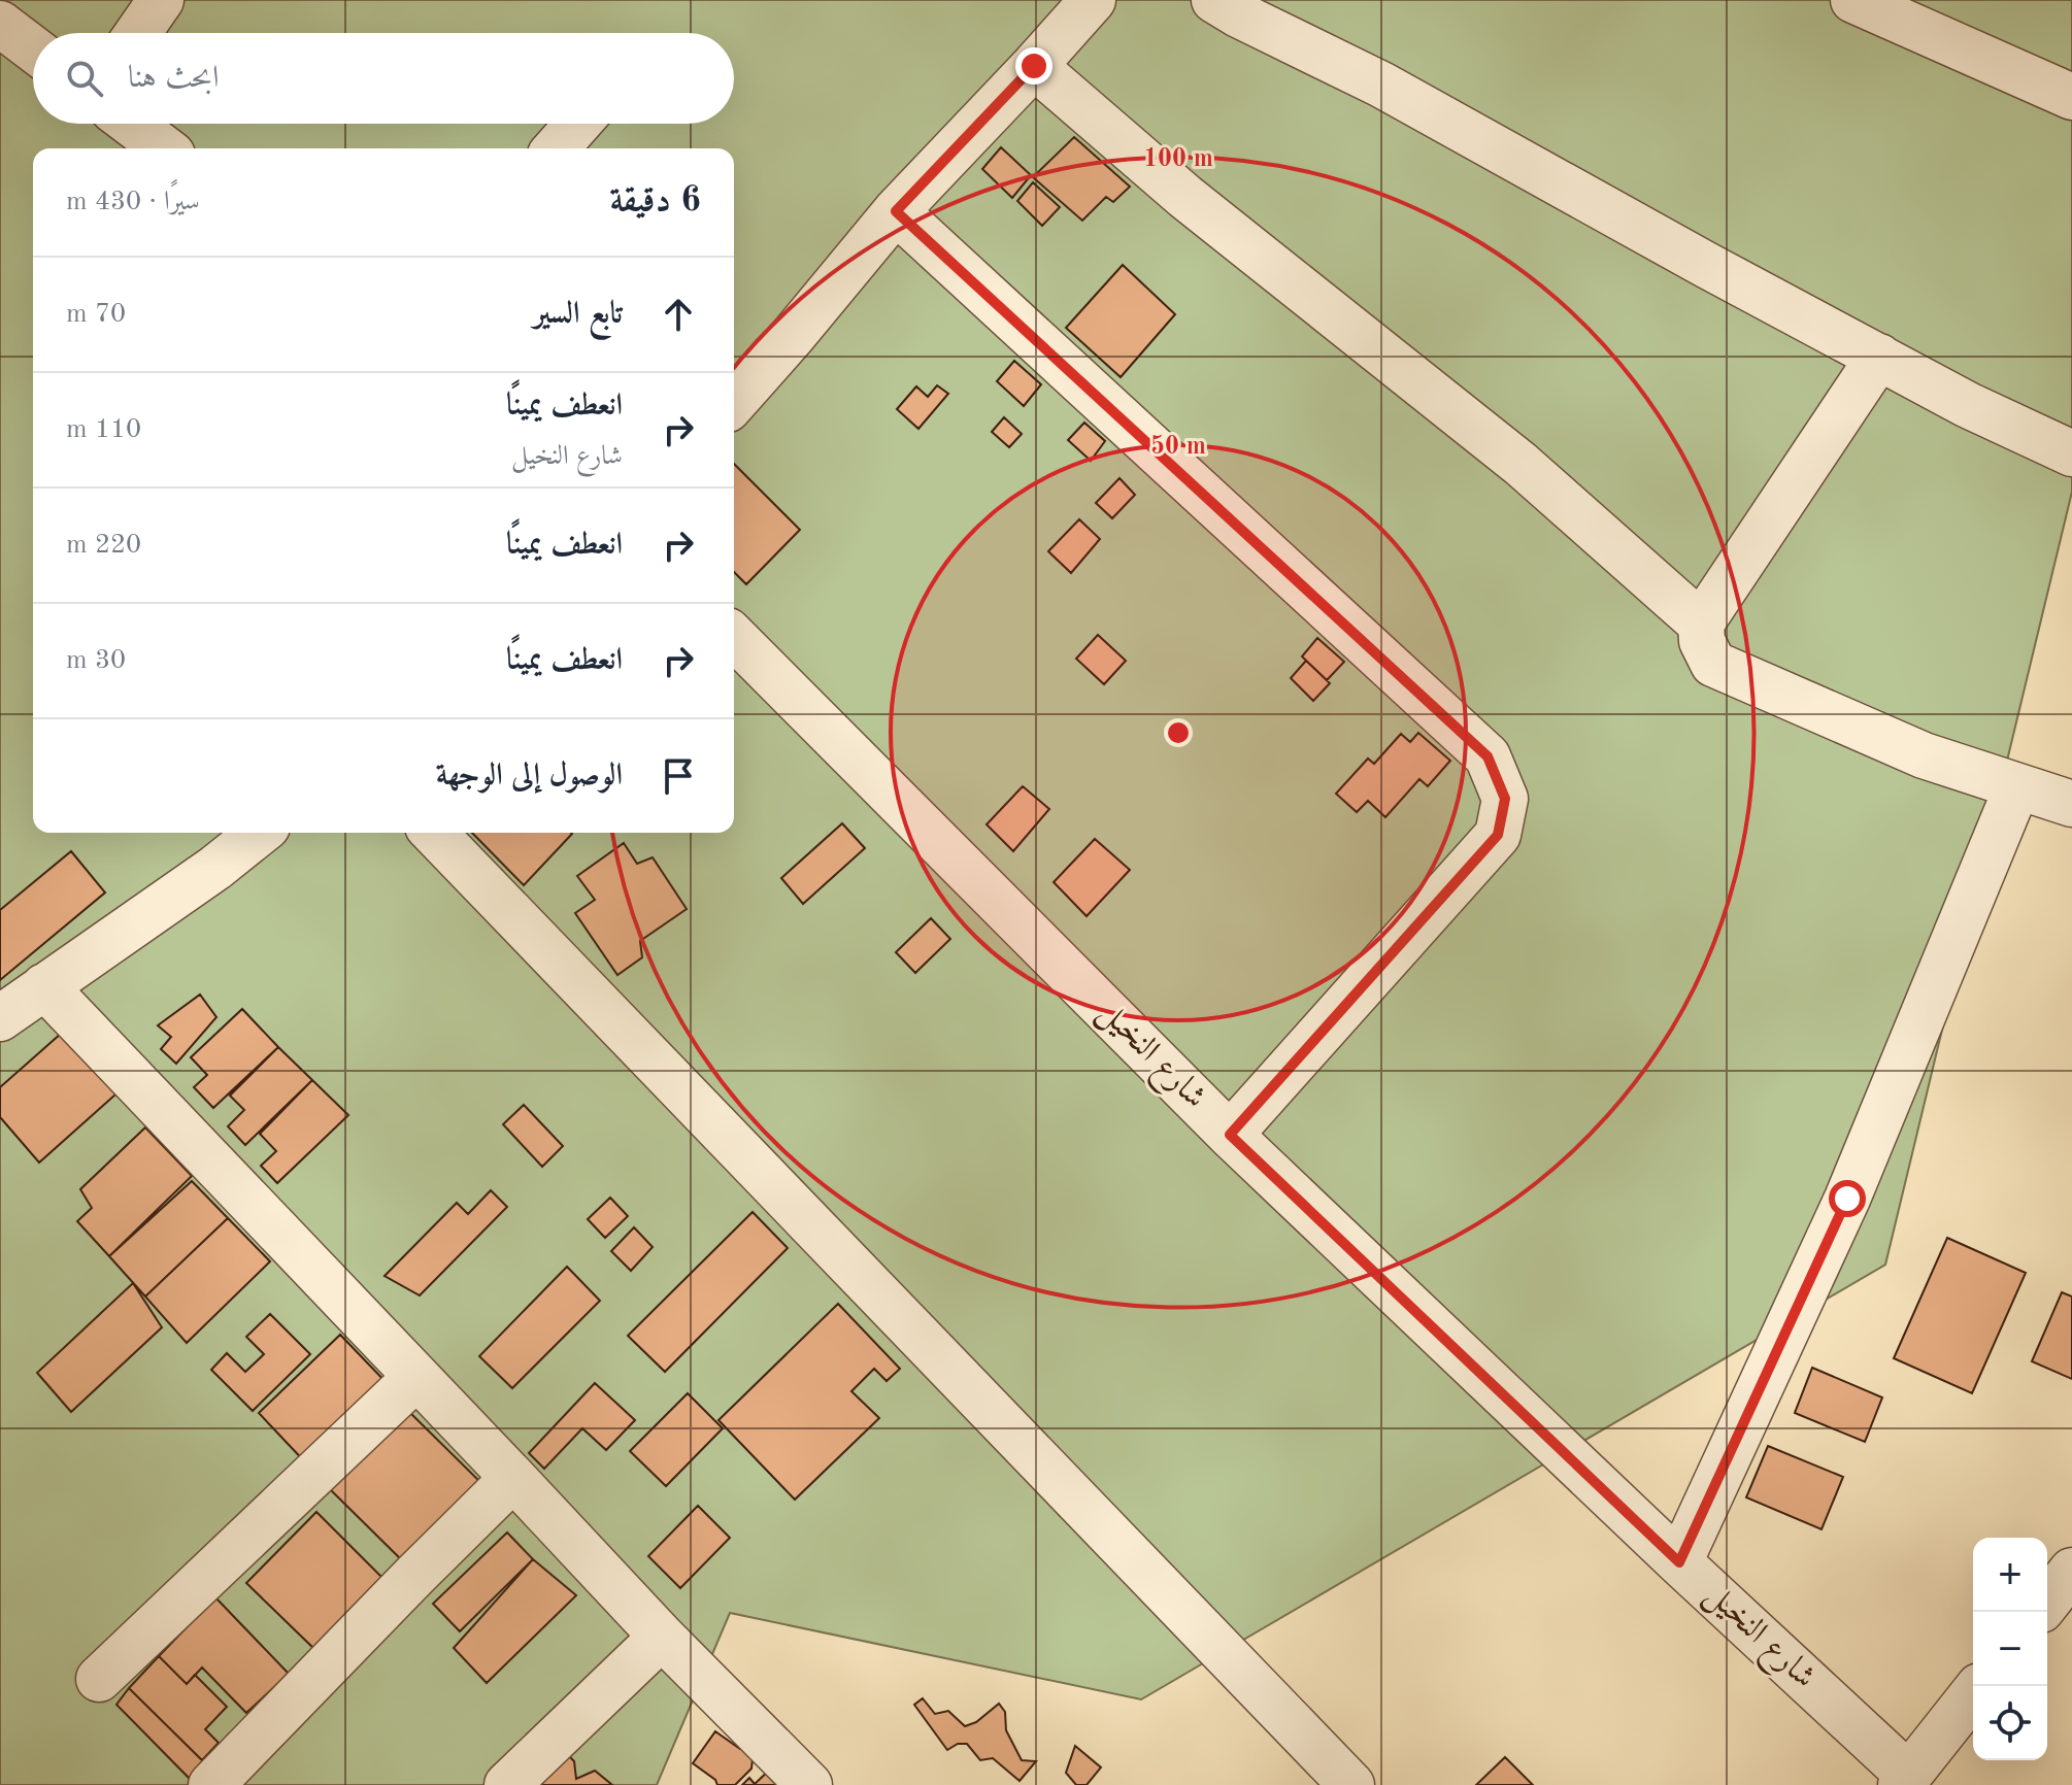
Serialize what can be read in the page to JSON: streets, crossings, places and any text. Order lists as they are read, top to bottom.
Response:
{
  "streets": {
    "street": ["شارع النخيل"]
  },
  "page": {
    "search": "ابحث هنا",
    "heading": ["6 دقيقة", "سيرًا · 430 m"],
    "list": [
      ["تابع السير", "70 m"],
      ["انعطف يمينًا", "شارع النخيل", "110 m"],
      ["انعطف يمينًا", "220 m"],
      ["انعطف يمينًا", "30 m"],
      "الوصول إلى الوجهة"
    ],
    "map_buttons": ["+", "−"]
  },
  "rings": ["100 m", "50 m"]
}
